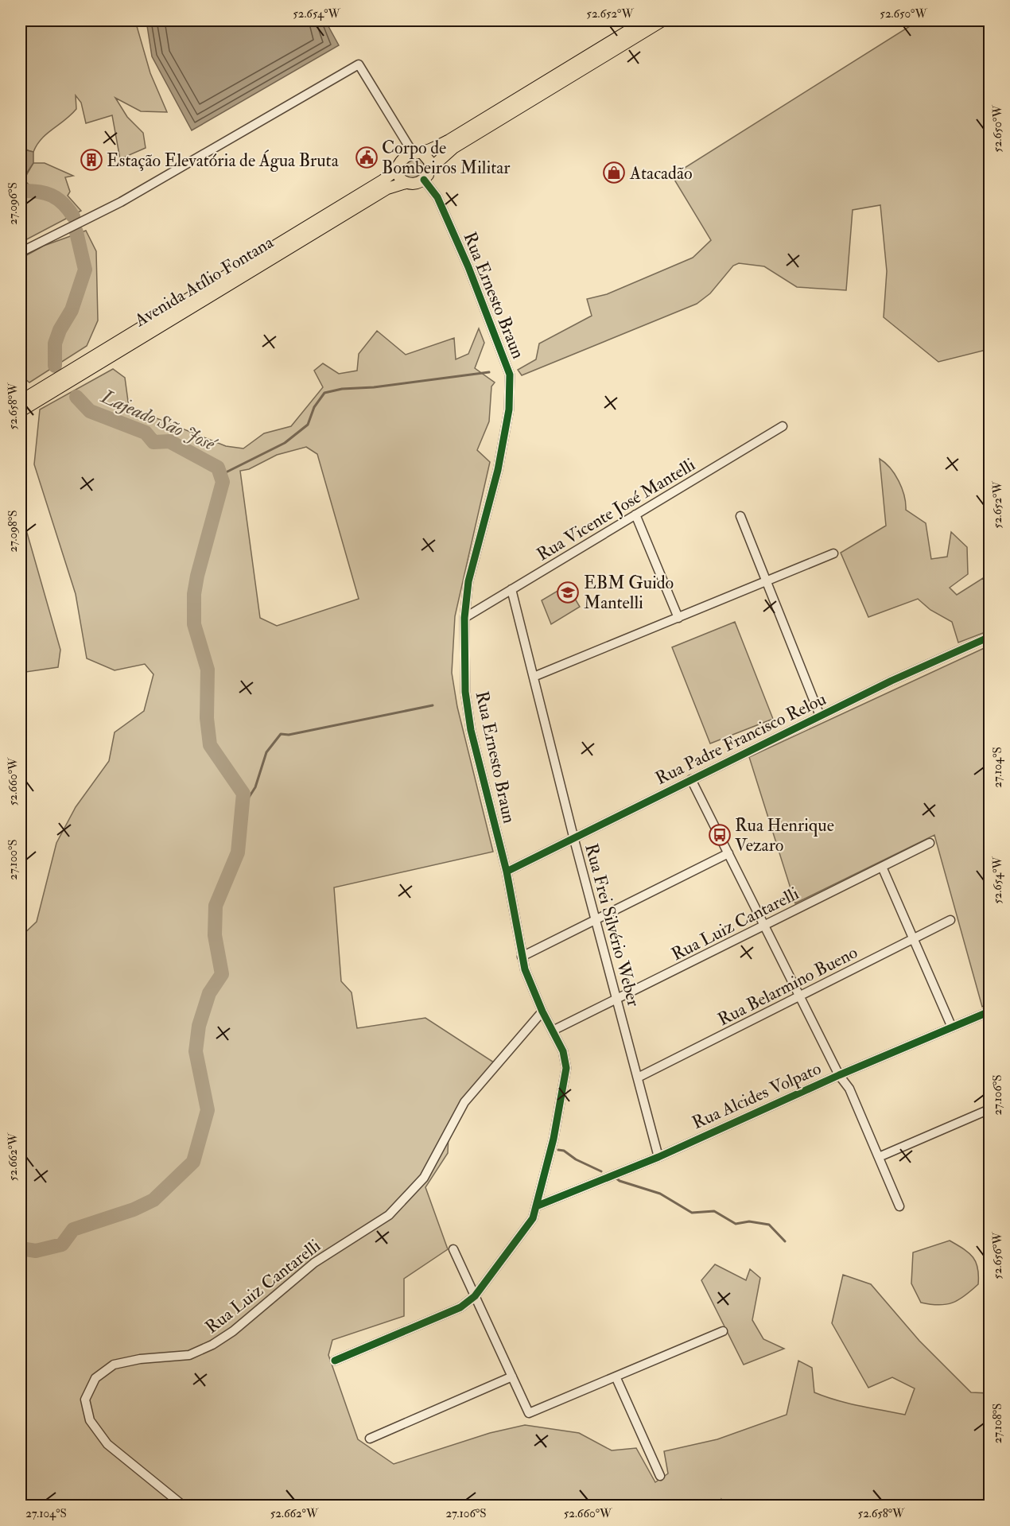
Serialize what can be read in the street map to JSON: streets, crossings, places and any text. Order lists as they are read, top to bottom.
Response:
{
  "streets": {
    "main road": ["Avenida Atílio Fontana"],
    "street": [
      "Rua Ernesto Braun",
      "Rua Vicente José Mantelli",
      "Rua Padre Francisco Relou",
      "Rua Luiz Cantarelli",
      "Rua Frei Silvério Weber",
      "Rua Belarmino Bueno",
      "Rua Alcides Volpato"
    ]
  },
  "crossings": [
    ["Avenida Atílio Fontana", "Rua Ernesto Braun"],
    ["Rua Ernesto Braun", "Rua Vicente José Mantelli"],
    ["Rua Ernesto Braun", "Rua Padre Francisco Relou"],
    ["Rua Ernesto Braun", "Rua Luiz Cantarelli"],
    ["Rua Ernesto Braun", "Rua Alcides Volpato"],
    ["Rua Vicente José Mantelli", "Rua Frei Silvério Weber"],
    ["Rua Padre Francisco Relou", "Rua Frei Silvério Weber"],
    ["Rua Luiz Cantarelli", "Rua Frei Silvério Weber"],
    ["Rua Frei Silvério Weber", "Rua Belarmino Bueno"],
    ["Rua Frei Silvério Weber", "Rua Alcides Volpato"]
  ],
  "water": ["Lajeado São José"],
  "places": {
    "public building": ["Corpo de Bombeiros Militar"],
    "building": ["Estação Elevatória de Água Bruta"],
    "shop": ["Atacadão"],
    "school or university": ["EBM Guido Mantelli"],
    "bus stop": ["Rua Henrique Vezaro"]
  },
  "coordinates": [
    "52.654°W",
    "52.652°W",
    "52.650°W",
    "27.096°S",
    "52.658°W",
    "27.098°S",
    "27.104°S",
    "52.660°W",
    "27.100°S",
    "27.106°S",
    "52.662°W",
    "52.656°W",
    "27.108°S"
  ]
}
